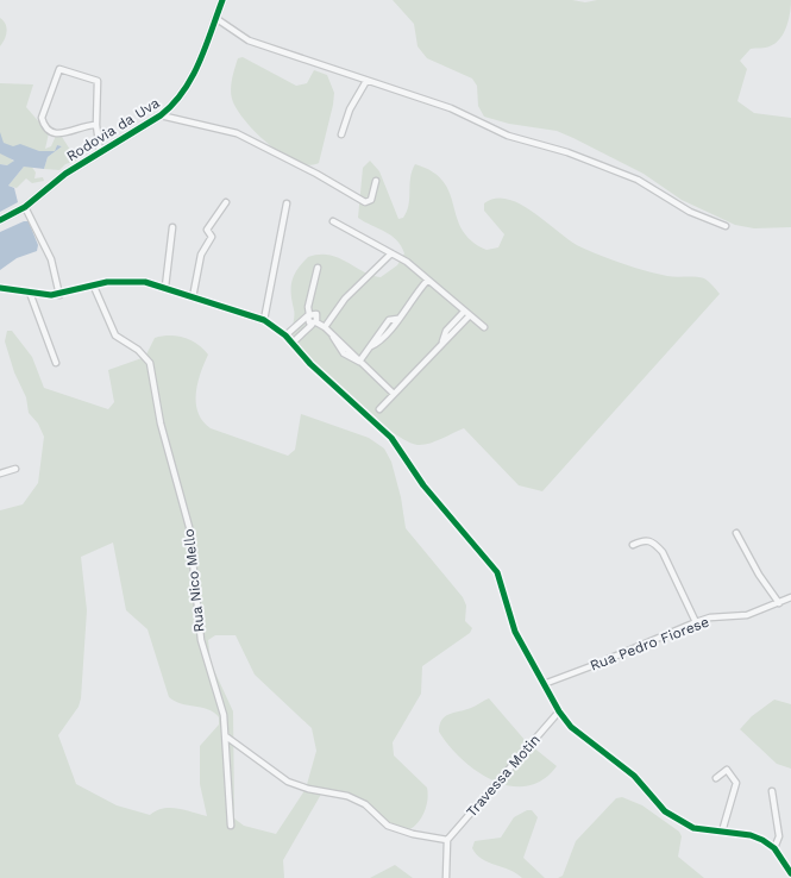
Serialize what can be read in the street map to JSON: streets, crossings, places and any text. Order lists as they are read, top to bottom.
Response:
{
  "streets": {
    "street": [
      "Rodovia da Uva",
      "Rua Nico Mello",
      "Rua Pedro Fiorese",
      "Travessa Motin"
    ]
  }
}
